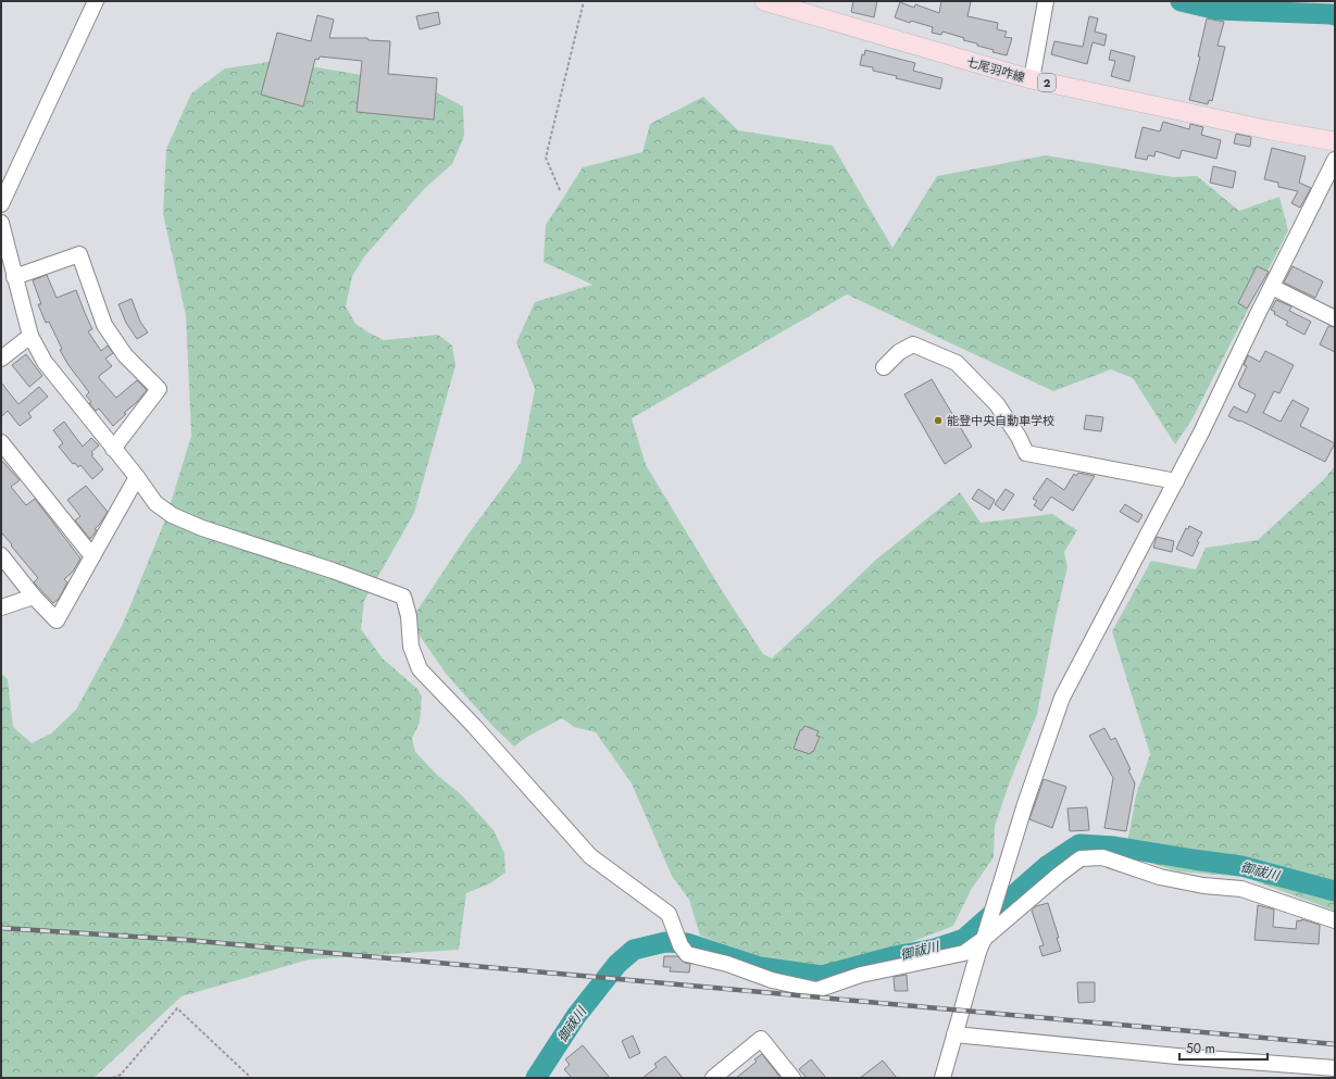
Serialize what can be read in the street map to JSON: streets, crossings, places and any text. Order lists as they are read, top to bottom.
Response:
{
  "streets": {
    "main road": ["七尾羽咋線", "2"]
  },
  "water": ["御祓川"],
  "places": ["能登中央自動車学校"],
  "scale_bar": "50 m"
}
